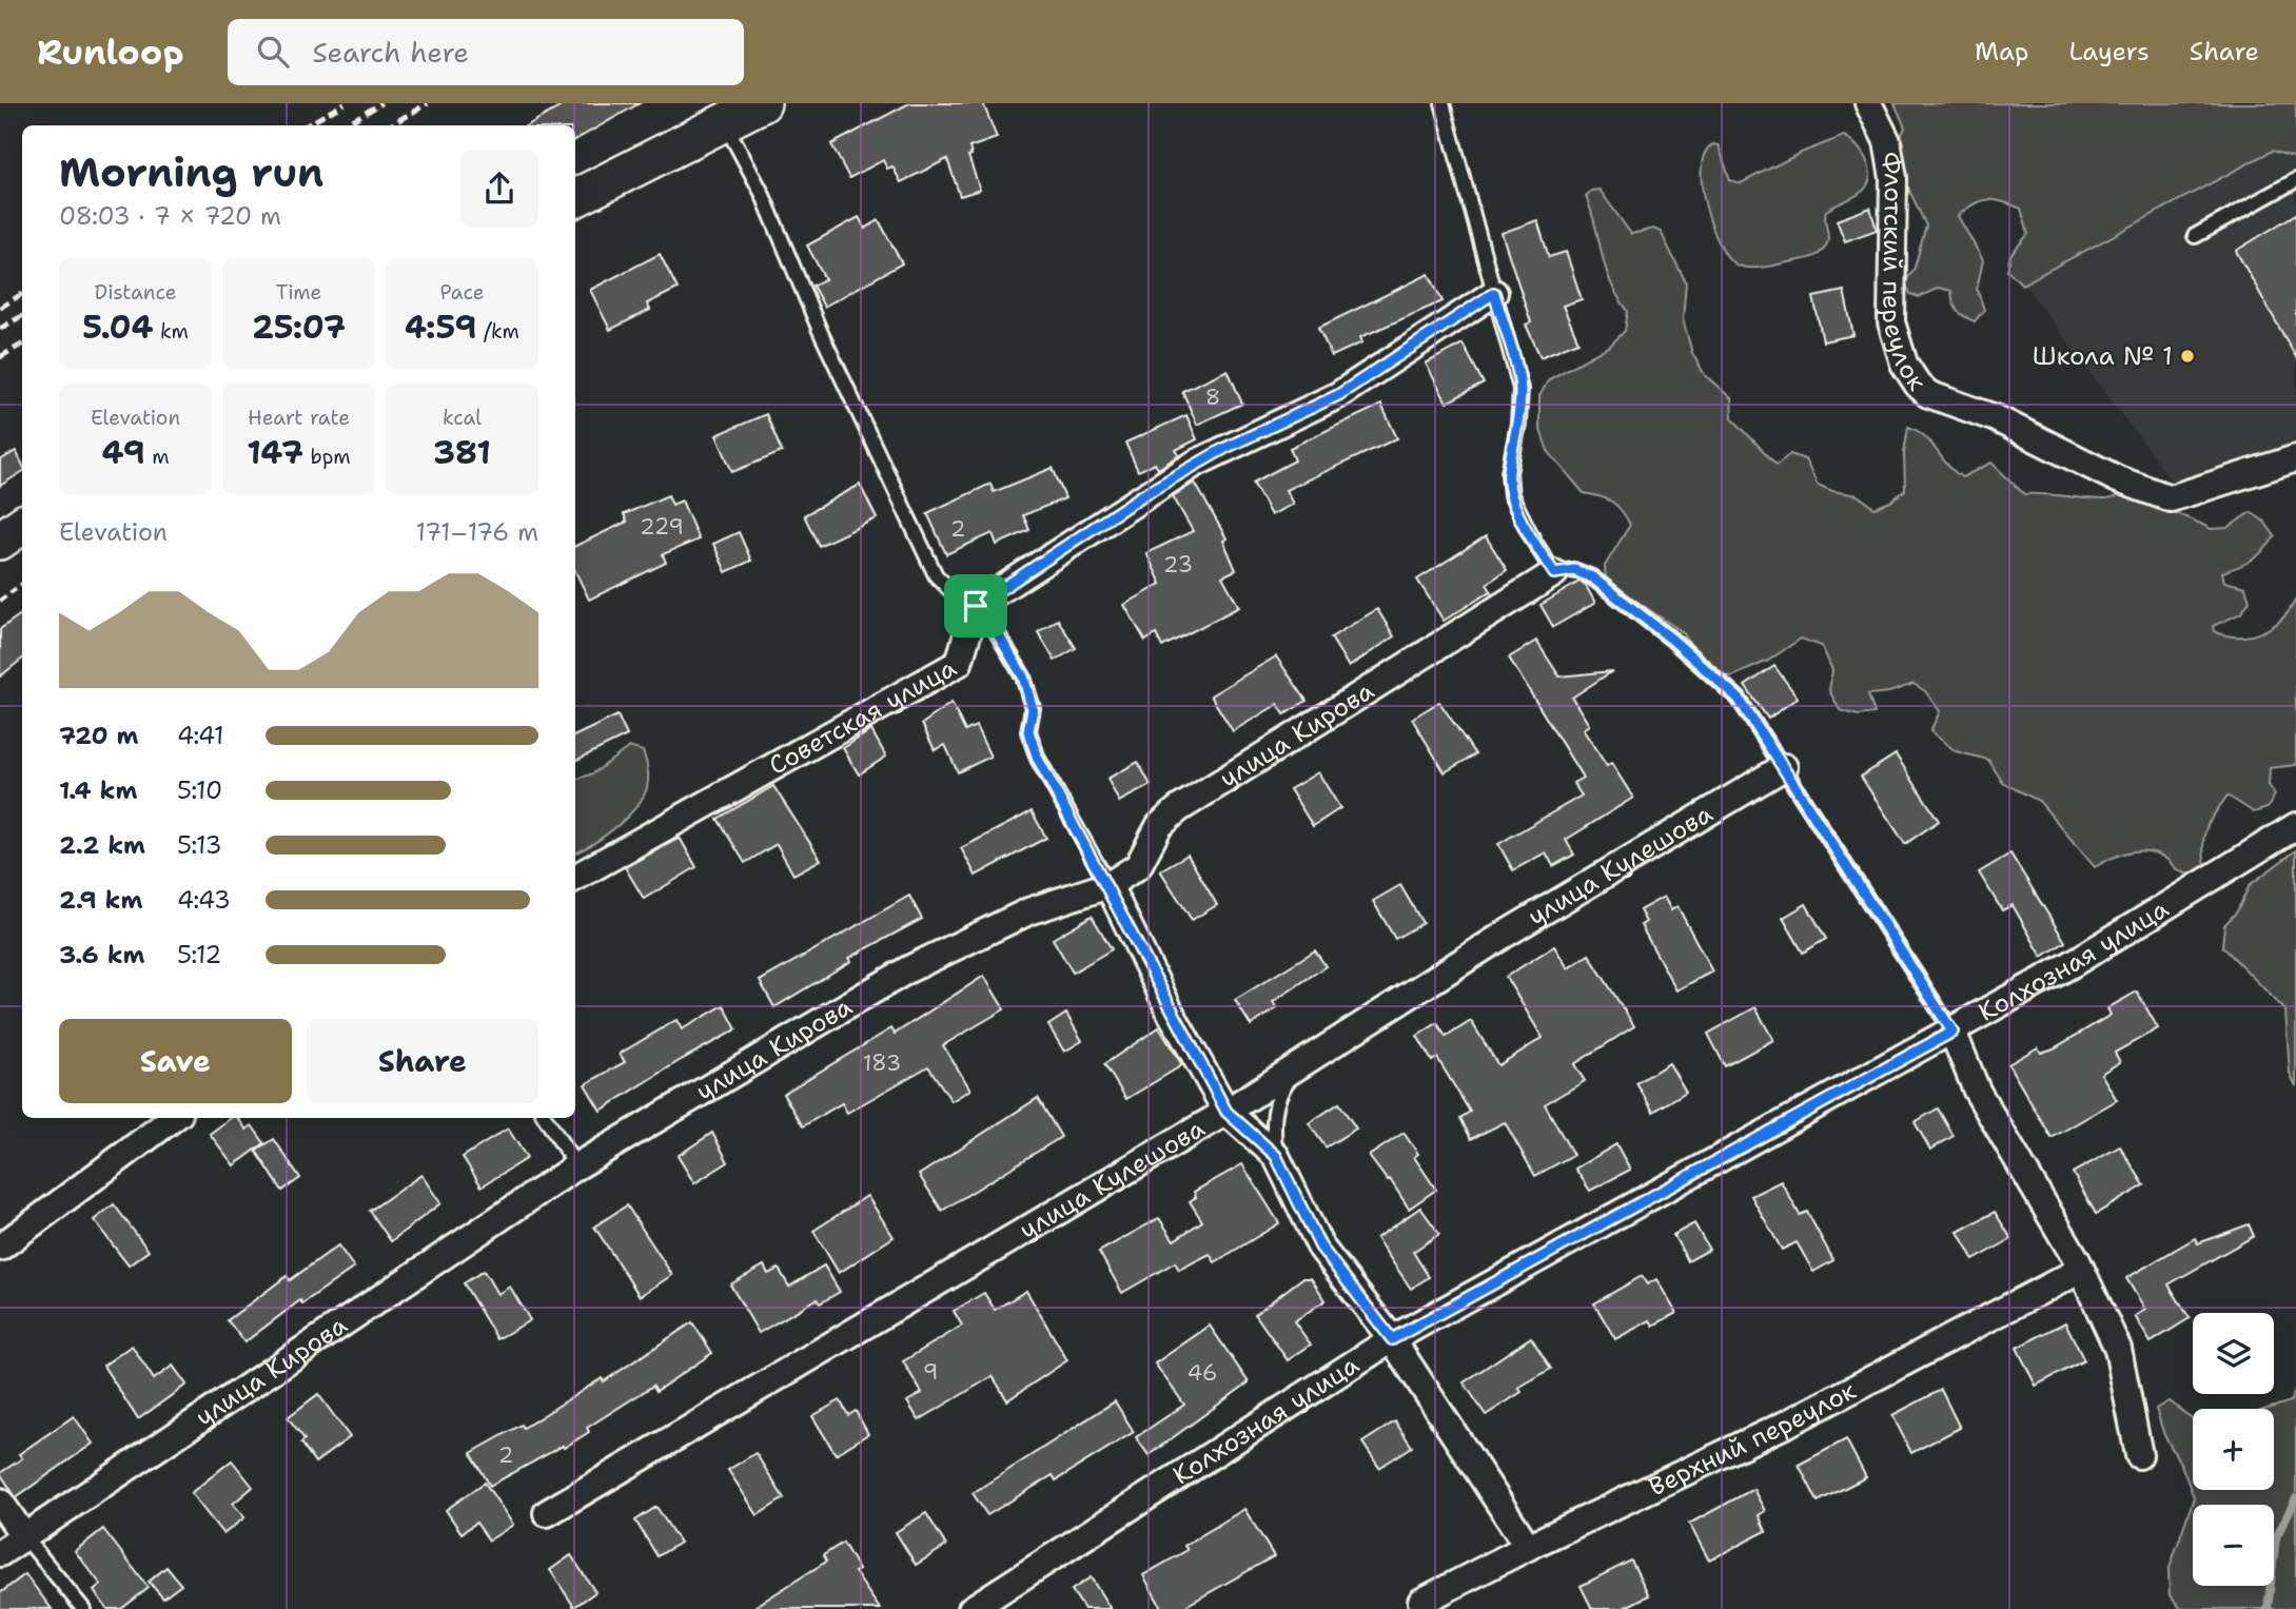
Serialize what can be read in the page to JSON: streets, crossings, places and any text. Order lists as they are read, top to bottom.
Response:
{
  "streets": {
    "street": [
      "Флотский переулок",
      "Советская улица",
      "улица Кирова",
      "улица Кулешова",
      "Колхозная улица",
      "Верхний переулок"
    ]
  },
  "places": ["Школа № 1"],
  "house_numbers": [
    "8",
    "229",
    "2",
    "23",
    "183",
    "9",
    "46",
    "2"
  ],
  "page": {
    "header": "Runloop",
    "search": "Search here",
    "nav": ["Map", "Layers", "Share"],
    "heading": ["Morning run", "08:03 · 7 × 720 m"],
    "stats": [
      ["Distance", "5.04 km"],
      ["Time", "25:07"],
      ["Pace", "4:59 /km"],
      ["Elevation", "49 m"],
      ["Heart rate", "147 bpm"],
      ["kcal", "381"]
    ],
    "chart": ["Elevation", "171–176 m"],
    "list": [
      {
        "name": "720 m",
        "note": "4:41"
      },
      {
        "name": "1.4 km",
        "note": "5:10"
      },
      {
        "name": "2.2 km",
        "note": "5:13"
      },
      {
        "name": "2.9 km",
        "note": "4:43"
      },
      {
        "name": "3.6 km",
        "note": "5:12"
      }
    ],
    "buttons": ["Save", "Share"],
    "map_buttons": ["+", "−"]
  }
}
